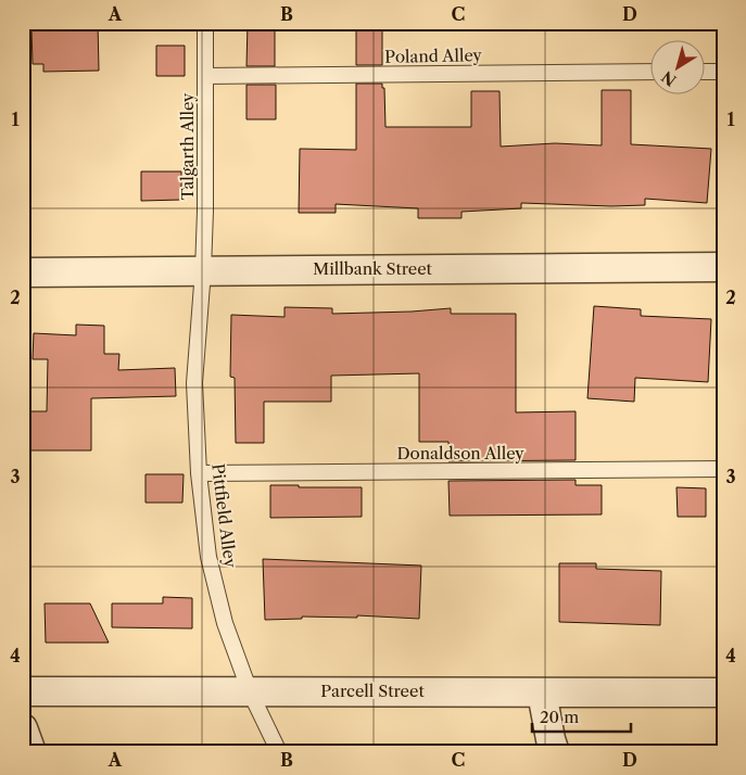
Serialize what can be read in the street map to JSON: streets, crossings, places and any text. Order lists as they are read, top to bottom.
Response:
{
  "streets": {
    "street": ["Millbank Street", "Parcell Street"],
    "lane": [
      "Poland Alley",
      "Talgarth Alley",
      "Donaldson Alley",
      "Pittfield Alley"
    ]
  },
  "crossings": [
    ["Poland Alley", "Talgarth Alley"],
    ["Talgarth Alley", "Millbank Street"],
    ["Talgarth Alley", "Pittfield Alley"],
    ["Millbank Street", "Pittfield Alley"],
    ["Donaldson Alley", "Pittfield Alley"],
    ["Pittfield Alley", "Parcell Street"]
  ],
  "scale_bar": "20 m",
  "north": "bottom left",
  "grid": {
    "columns": [
      "A",
      "B",
      "C",
      "D"
    ],
    "rows": [
      "1",
      "2",
      "3",
      "4"
    ]
  }
}
